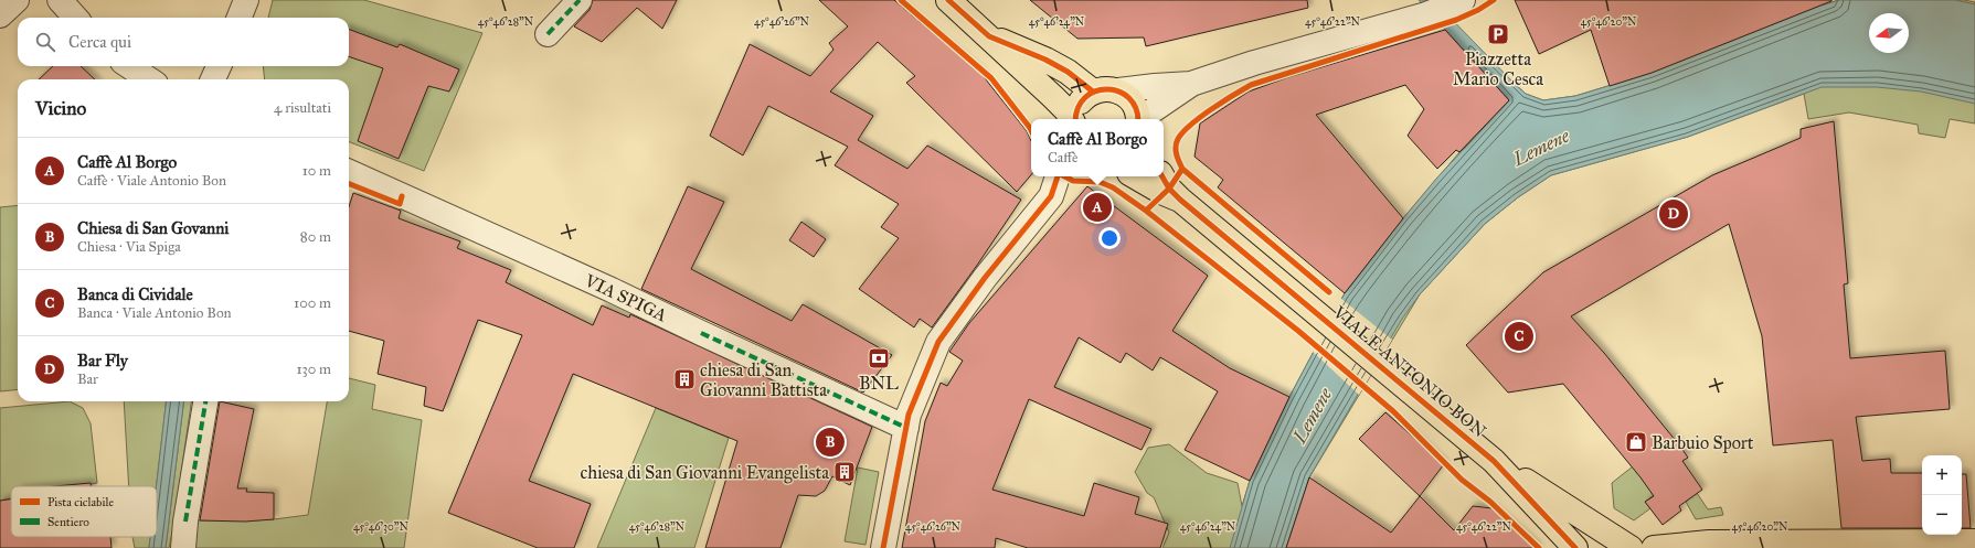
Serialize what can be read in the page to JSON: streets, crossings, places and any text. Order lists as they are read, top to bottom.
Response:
{
  "streets": {
    "main road": ["VIALE ANTONIO BON"],
    "street": ["VIA SPIGA"]
  },
  "water": ["Lemene"],
  "places": {
    "parking": ["Piazzetta Mario Cesca"],
    "bank": ["BNL"],
    "building": ["chiesa di San Giovanni Battista", "chiesa di San Giovanni Evangelista"],
    "shop": ["Barbuio Sport"]
  },
  "legend": ["Pista ciclabile", "Sentiero"],
  "north": "left",
  "page": {
    "search": "Cerca qui",
    "heading": ["Vicino", "4 risultati"],
    "popup": ["Caffè Al Borgo", "Caffè"],
    "list": [
      {
        "mark": "A",
        "name": "Caffè Al Borgo",
        "note": "Caffè · Viale Antonio Bon",
        "value": "10 m"
      },
      {
        "mark": "B",
        "name": "Chiesa di San Govanni",
        "note": "Chiesa · Via Spiga",
        "value": "80 m"
      },
      {
        "mark": "C",
        "name": "Banca di Cividale",
        "note": "Banca · Viale Antonio Bon",
        "value": "100 m"
      },
      {
        "mark": "D",
        "name": "Bar Fly",
        "note": "Bar",
        "value": "130 m"
      }
    ],
    "pins": [
      "A",
      "D",
      "C",
      "B"
    ],
    "map_buttons": ["+", "−"]
  },
  "coordinates": [
    "45°46'28\"N",
    "45°46'26\"N",
    "45°46'24\"N",
    "45°46'22\"N",
    "45°46'20\"N",
    "45°46'30\"N"
  ]
}
